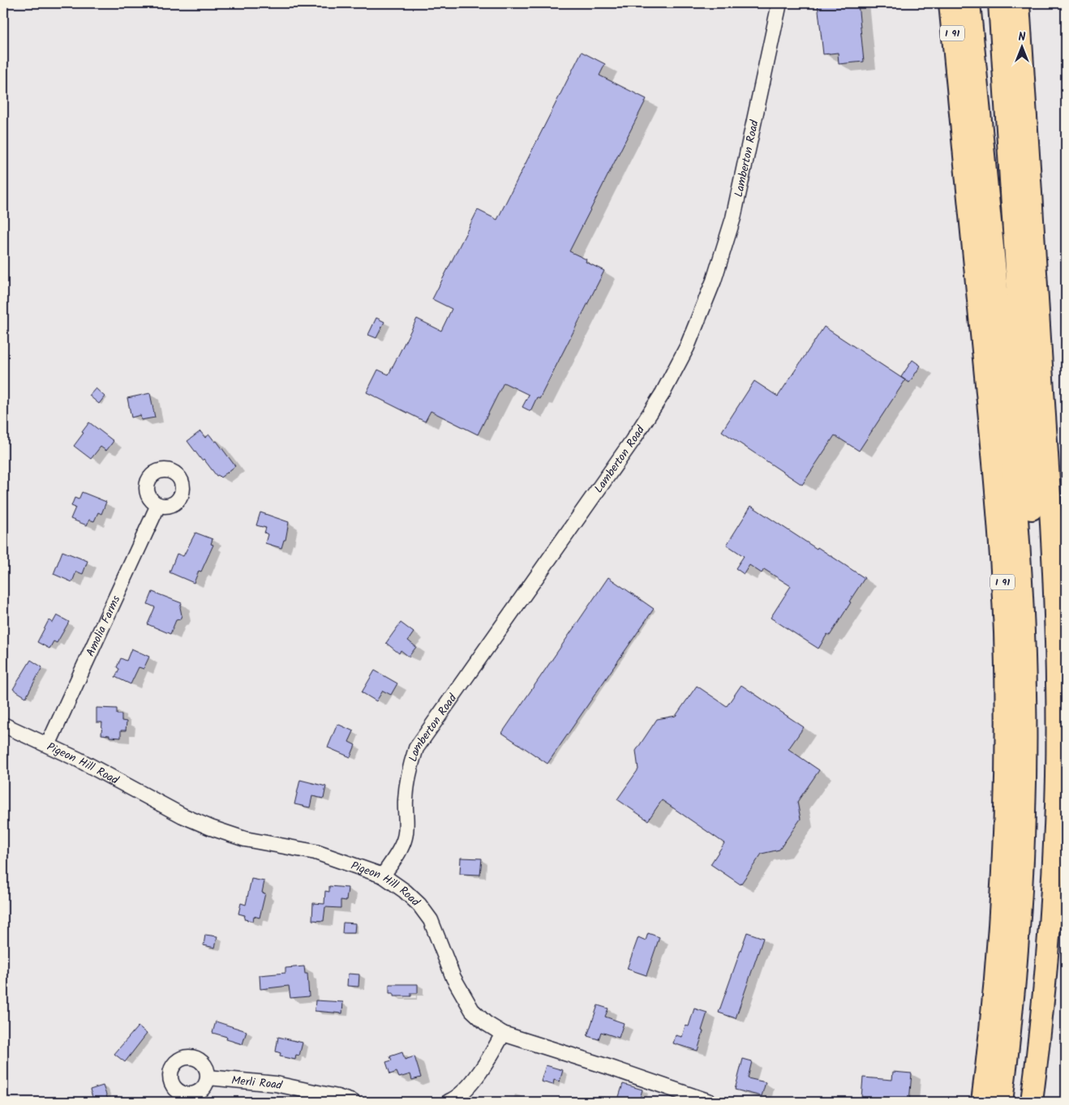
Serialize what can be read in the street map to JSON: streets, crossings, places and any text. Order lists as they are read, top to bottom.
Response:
{
  "streets": {
    "highway": ["I 91"],
    "street": [
      "Lamberton Road",
      "Amolia Farms",
      "Pigeon Hill Road",
      "Merli Road"
    ]
  },
  "crossings": [
    ["Lamberton Road", "Pigeon Hill Road"],
    ["Amolia Farms", "Pigeon Hill Road"]
  ],
  "north": "top"
}
